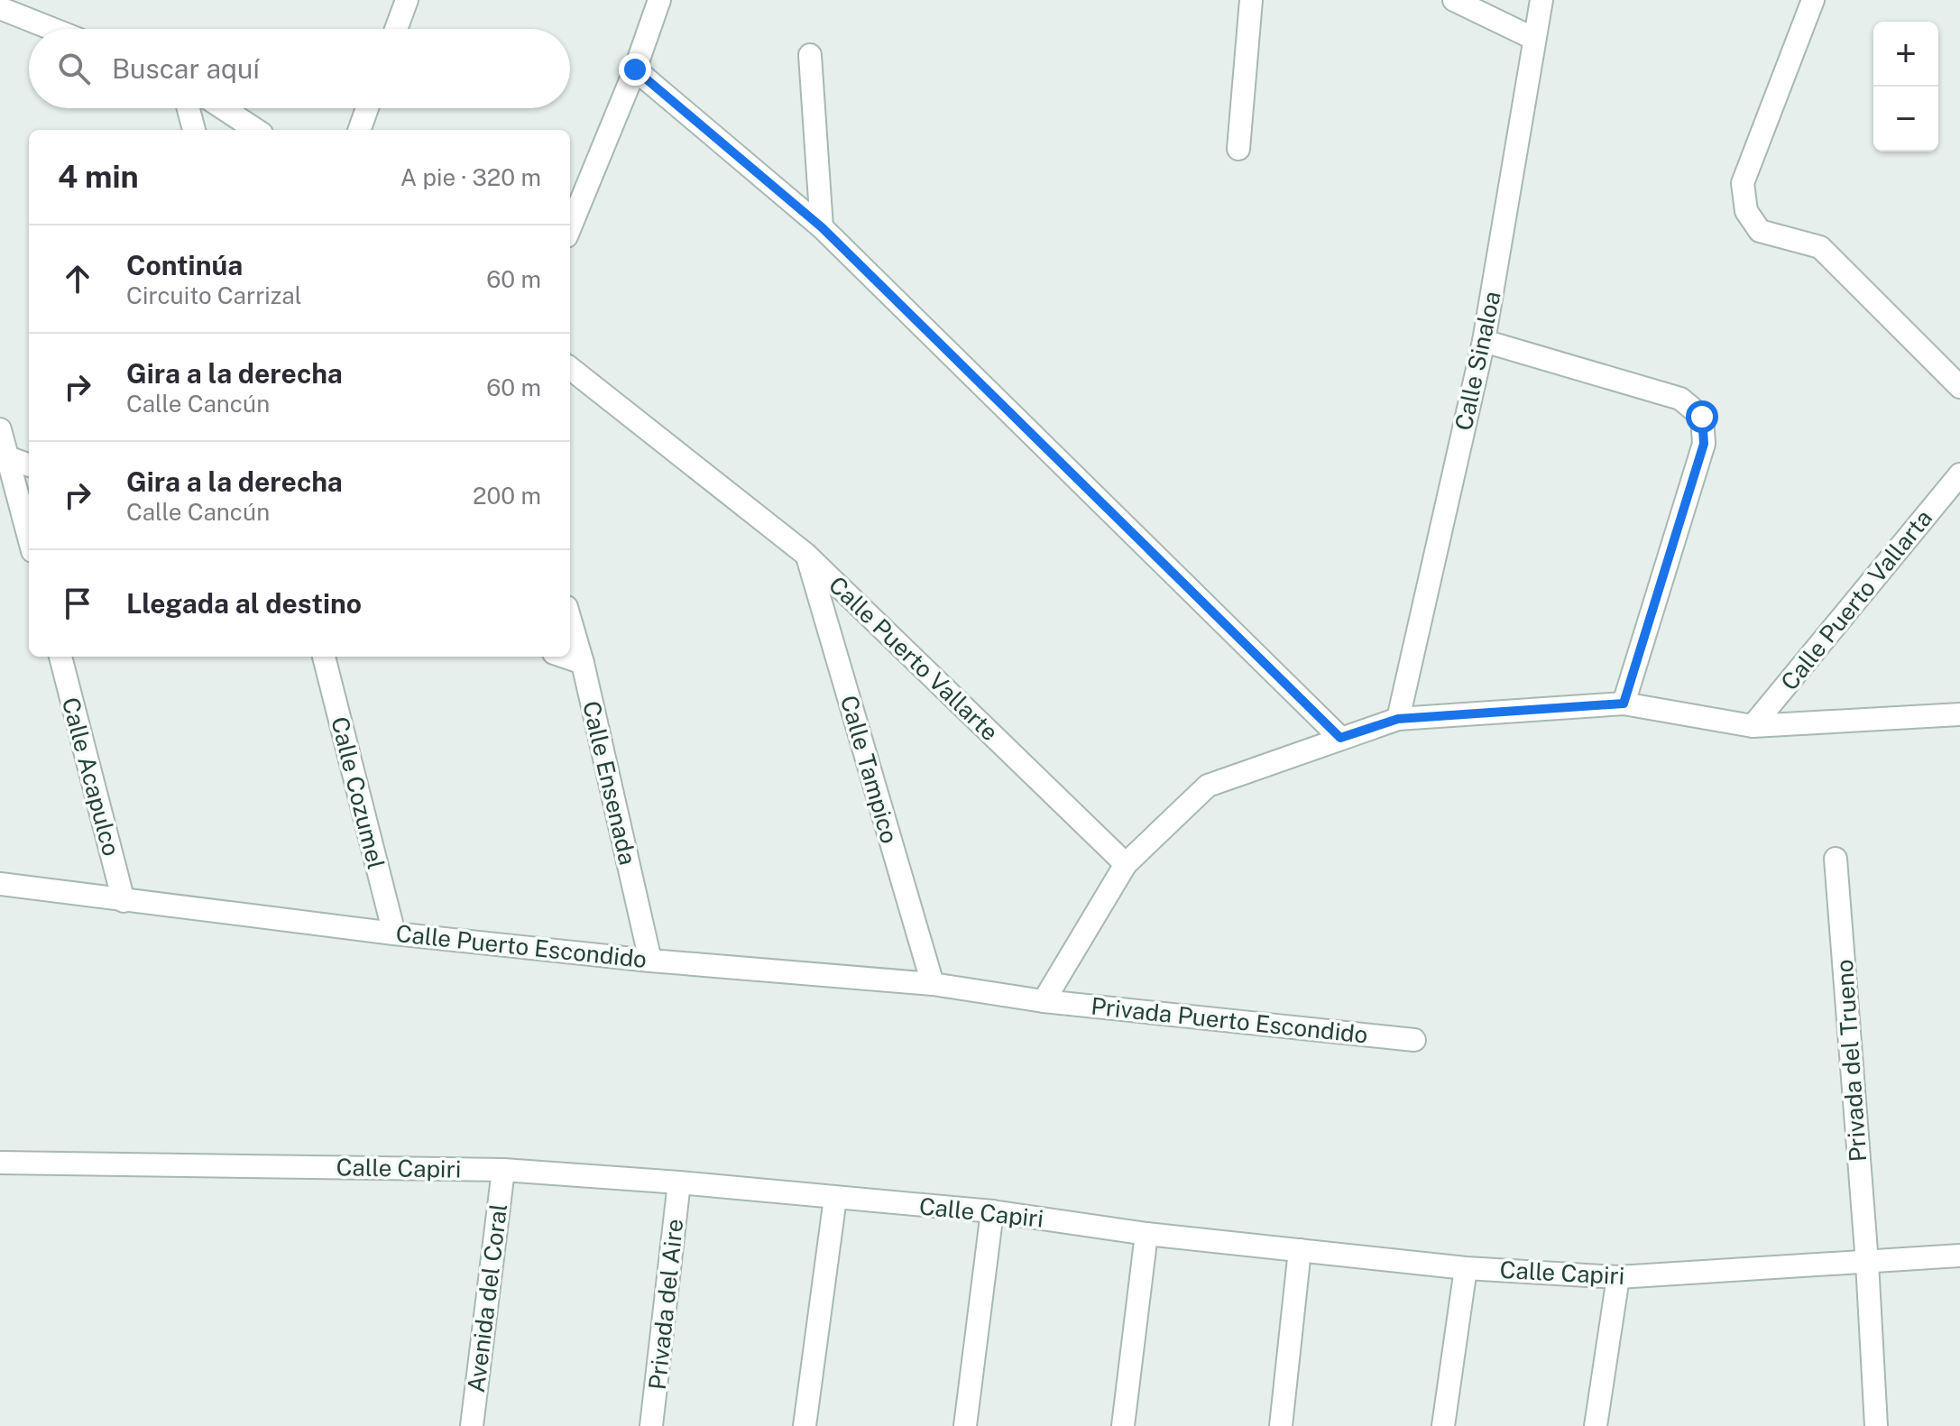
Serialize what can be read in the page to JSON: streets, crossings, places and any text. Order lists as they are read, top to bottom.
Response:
{
  "streets": {
    "street": [
      "Calle Sinaloa",
      "Calle Puerto Vallarta",
      "Calle Puerto Vallarte",
      "Calle Tampico",
      "Calle Acapulco",
      "Calle Ensenada",
      "Calle Cozumel",
      "Calle Puerto Escondido",
      "Privada Puerto Escondido",
      "Privada del Trueno",
      "Calle Capiri",
      "Avenida del Coral",
      "Privada del Aire"
    ]
  },
  "crossings": [
    ["Calle Puerto Vallarte", "Calle Tampico"],
    ["Calle Tampico", "Calle Puerto Escondido"],
    ["Calle Acapulco", "Calle Puerto Escondido"],
    ["Calle Ensenada", "Calle Puerto Escondido"],
    ["Calle Cozumel", "Calle Puerto Escondido"],
    ["Calle Puerto Escondido", "Privada Puerto Escondido"],
    ["Privada del Trueno", "Calle Capiri"],
    ["Calle Capiri", "Avenida del Coral"],
    ["Calle Capiri", "Privada del Aire"]
  ],
  "page": {
    "map_buttons": ["+", "−"],
    "search": "Buscar aquí",
    "heading": ["4 min", "A pie · 320 m"],
    "list": [
      ["Continúa", "Circuito Carrizal", "60 m"],
      ["Gira a la derecha", "Calle Cancún", "60 m"],
      ["Gira a la derecha", "Calle Cancún", "200 m"],
      "Llegada al destino"
    ]
  }
}
